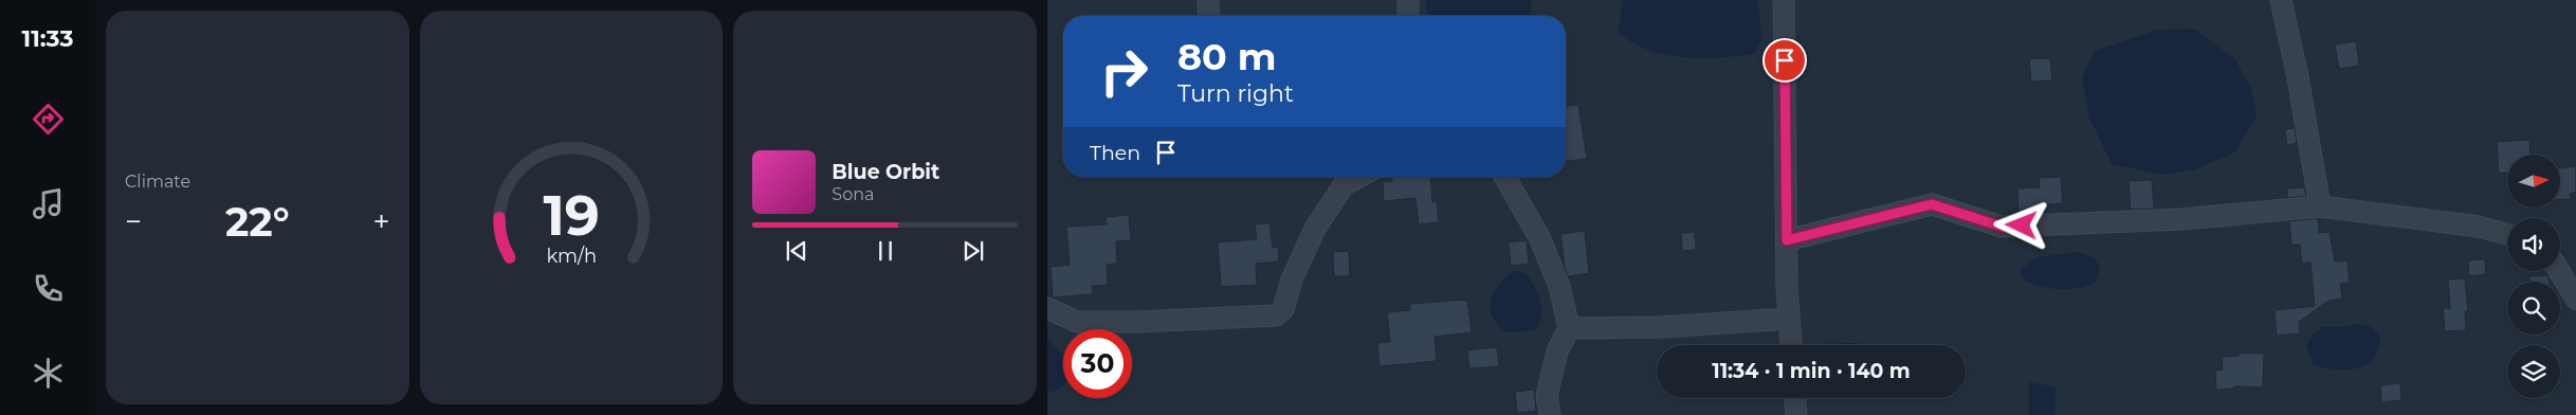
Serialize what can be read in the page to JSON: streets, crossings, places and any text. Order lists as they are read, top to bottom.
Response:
{
  "north": "right",
  "page": {
    "tabs": "11:33",
    "tile": "Climate",
    "turn": ["80 m", "Turn right"],
    "then": "Then",
    "song": ["Blue Orbit", "Sona"],
    "heat": ["−", "22°", "+"],
    "limit": "30",
    "trip": "11:34 · 1 min · 140 m",
    "gauge": ["19", "km/h"]
  }
}
